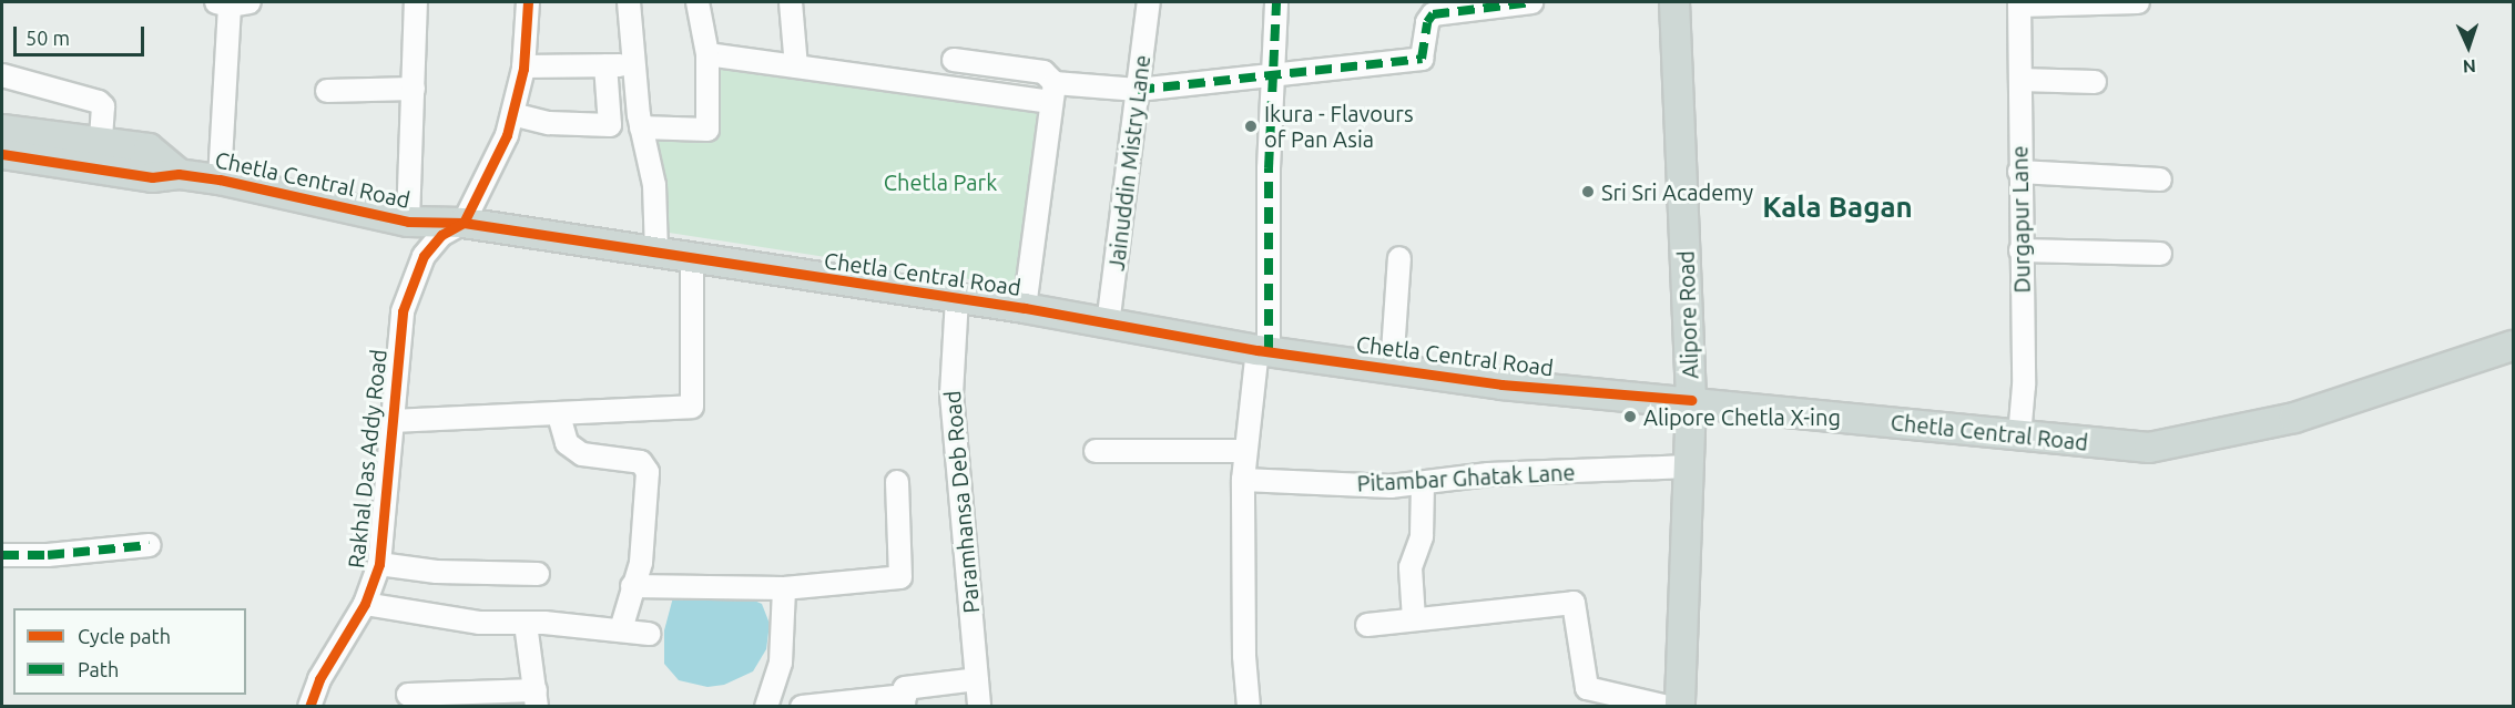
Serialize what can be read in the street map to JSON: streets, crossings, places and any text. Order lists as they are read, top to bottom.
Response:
{
  "streets": {
    "main road": ["Chetla Central Road", "Alipore Road"],
    "street": [
      "Jainuddin Mistry Lane",
      "Durgapur Lane",
      "Rakhal Das Addy Road",
      "Pitambar Ghatak Lane",
      "Paramhansa Deb Road"
    ]
  },
  "crossings": [
    ["Jainuddin Mistry Lane", "Chetla Central Road"],
    ["Chetla Central Road", "Durgapur Lane"],
    ["Chetla Central Road", "Alipore Road"],
    ["Chetla Central Road", "Rakhal Das Addy Road"],
    ["Chetla Central Road", "Paramhansa Deb Road"],
    ["Alipore Road", "Pitambar Ghatak Lane"]
  ],
  "districts": ["Kala Bagan"],
  "parks": ["Chetla Park"],
  "places": ["Ikura - Flavours of Pan Asia", "Sri Sri Academy", "Alipore Chetla X-ing"],
  "legend": ["Cycle path", "Path"],
  "scale_bar": "50 m",
  "north": "bottom"
}
